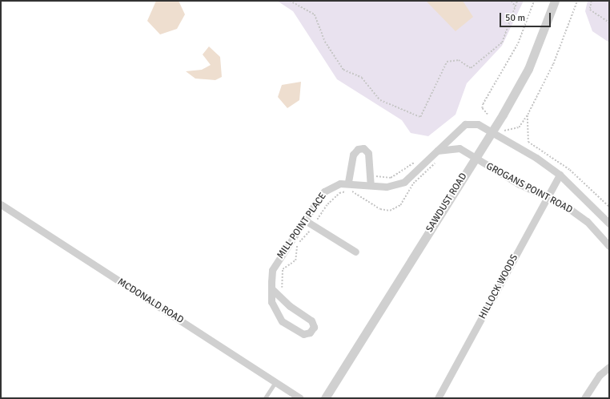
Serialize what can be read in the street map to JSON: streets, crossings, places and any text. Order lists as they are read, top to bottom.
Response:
{
  "streets": {
    "street": [
      "GROGANS POINT ROAD",
      "SAWDUST ROAD",
      "MILL POINT PLACE",
      "HILLOCK WOODS",
      "MCDONALD ROAD"
    ]
  },
  "crossings": [
    ["GROGANS POINT ROAD", "SAWDUST ROAD"],
    ["GROGANS POINT ROAD", "MILL POINT PLACE"],
    ["GROGANS POINT ROAD", "HILLOCK WOODS"],
    ["SAWDUST ROAD", "MILL POINT PLACE"]
  ],
  "scale_bar": "50 m"
}
